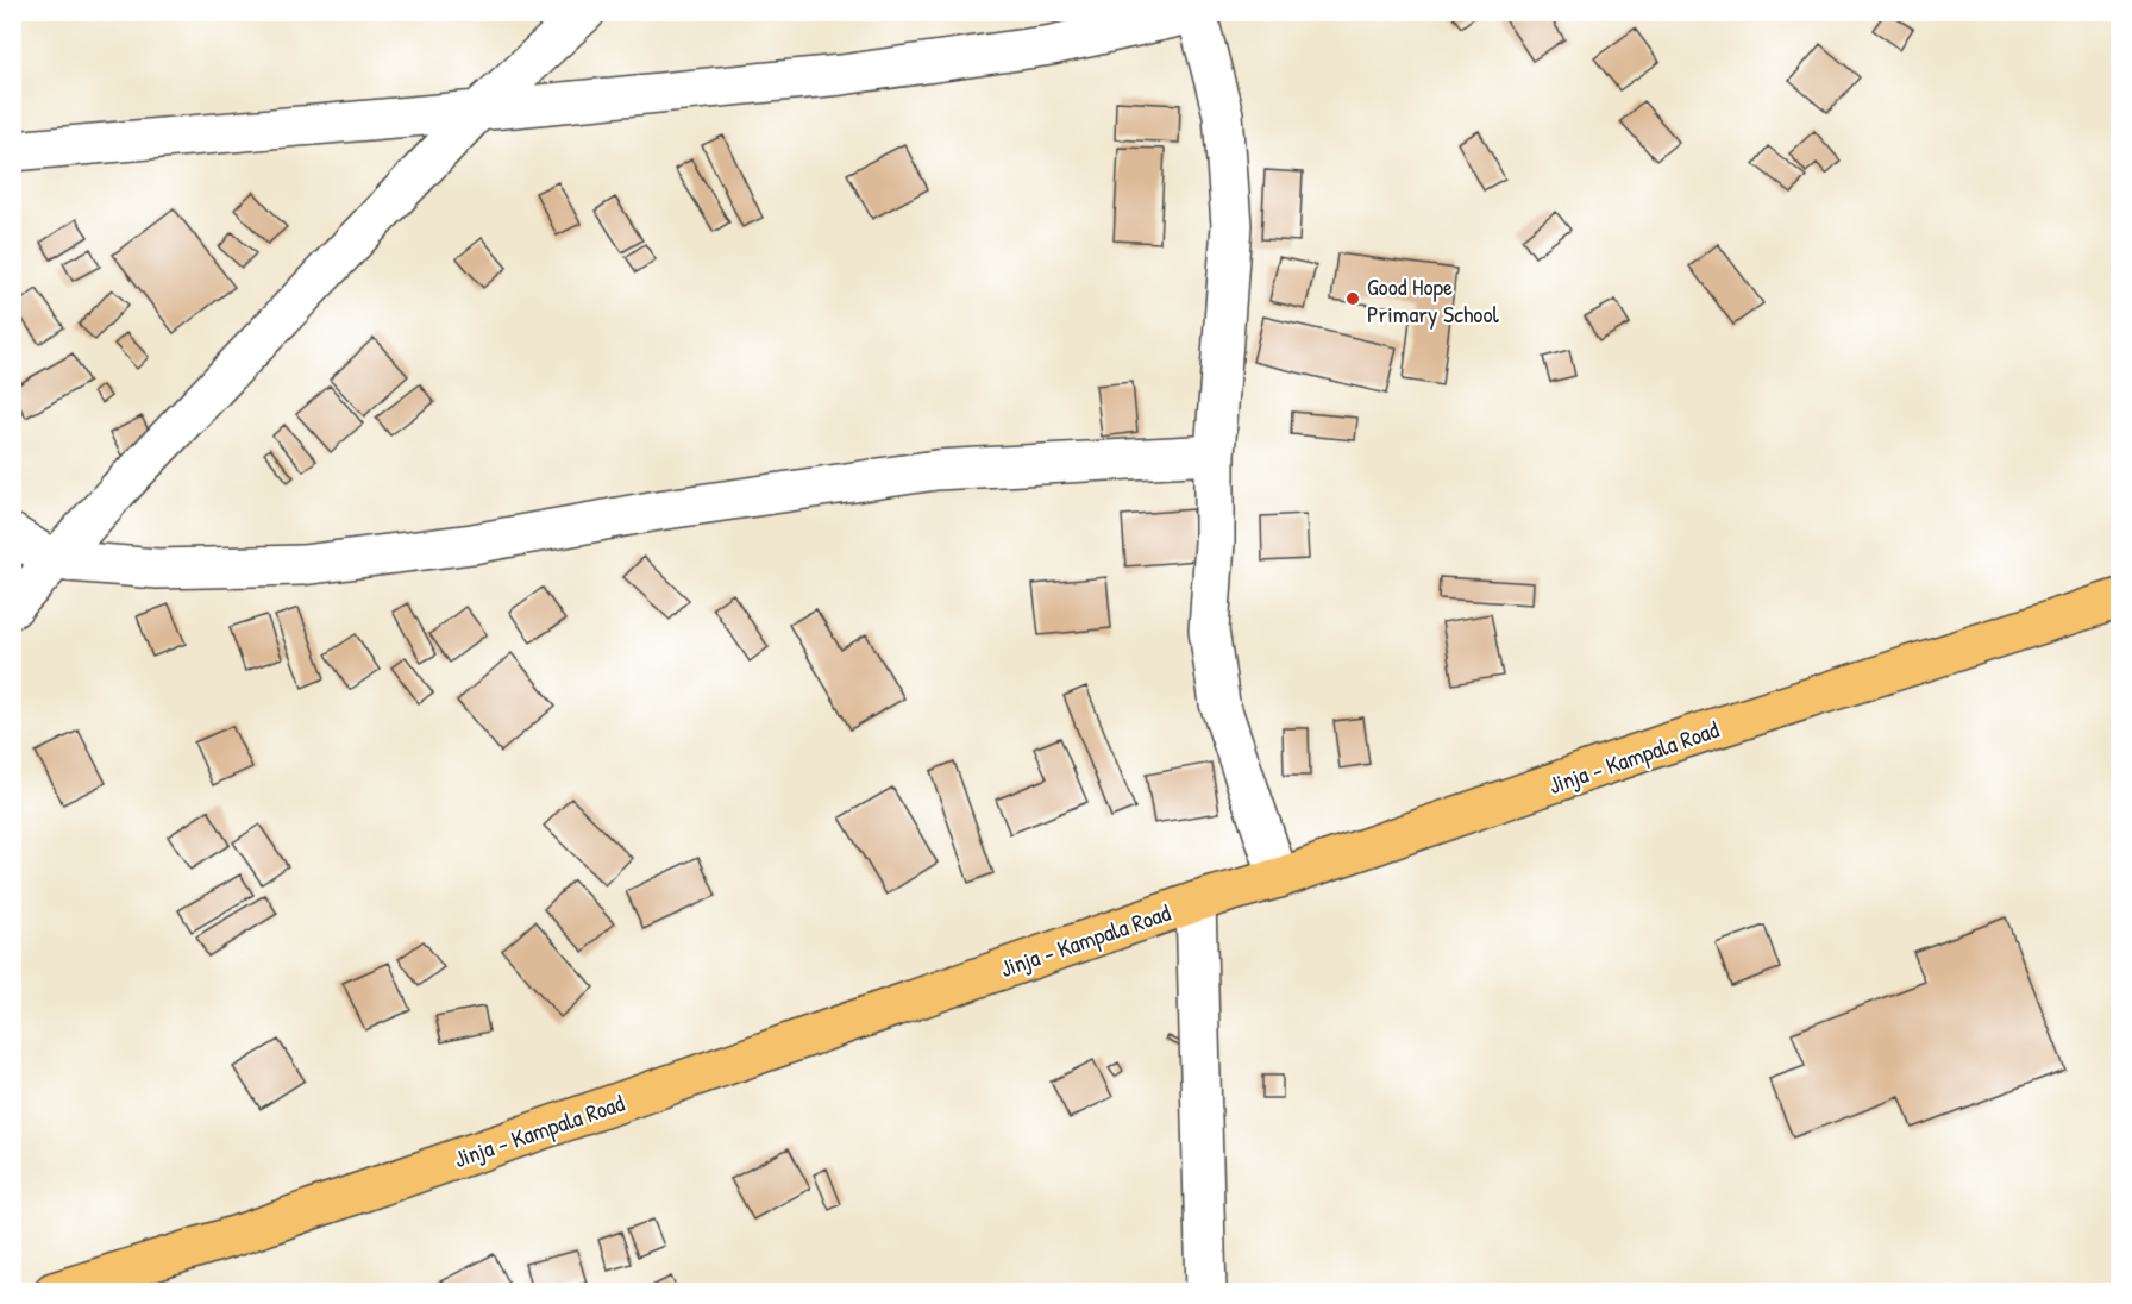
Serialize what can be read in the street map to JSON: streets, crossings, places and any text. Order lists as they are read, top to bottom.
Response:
{
  "streets": {
    "highway": ["Jinja - Kampala Road"]
  },
  "places": ["Good Hope Primary School"]
}
